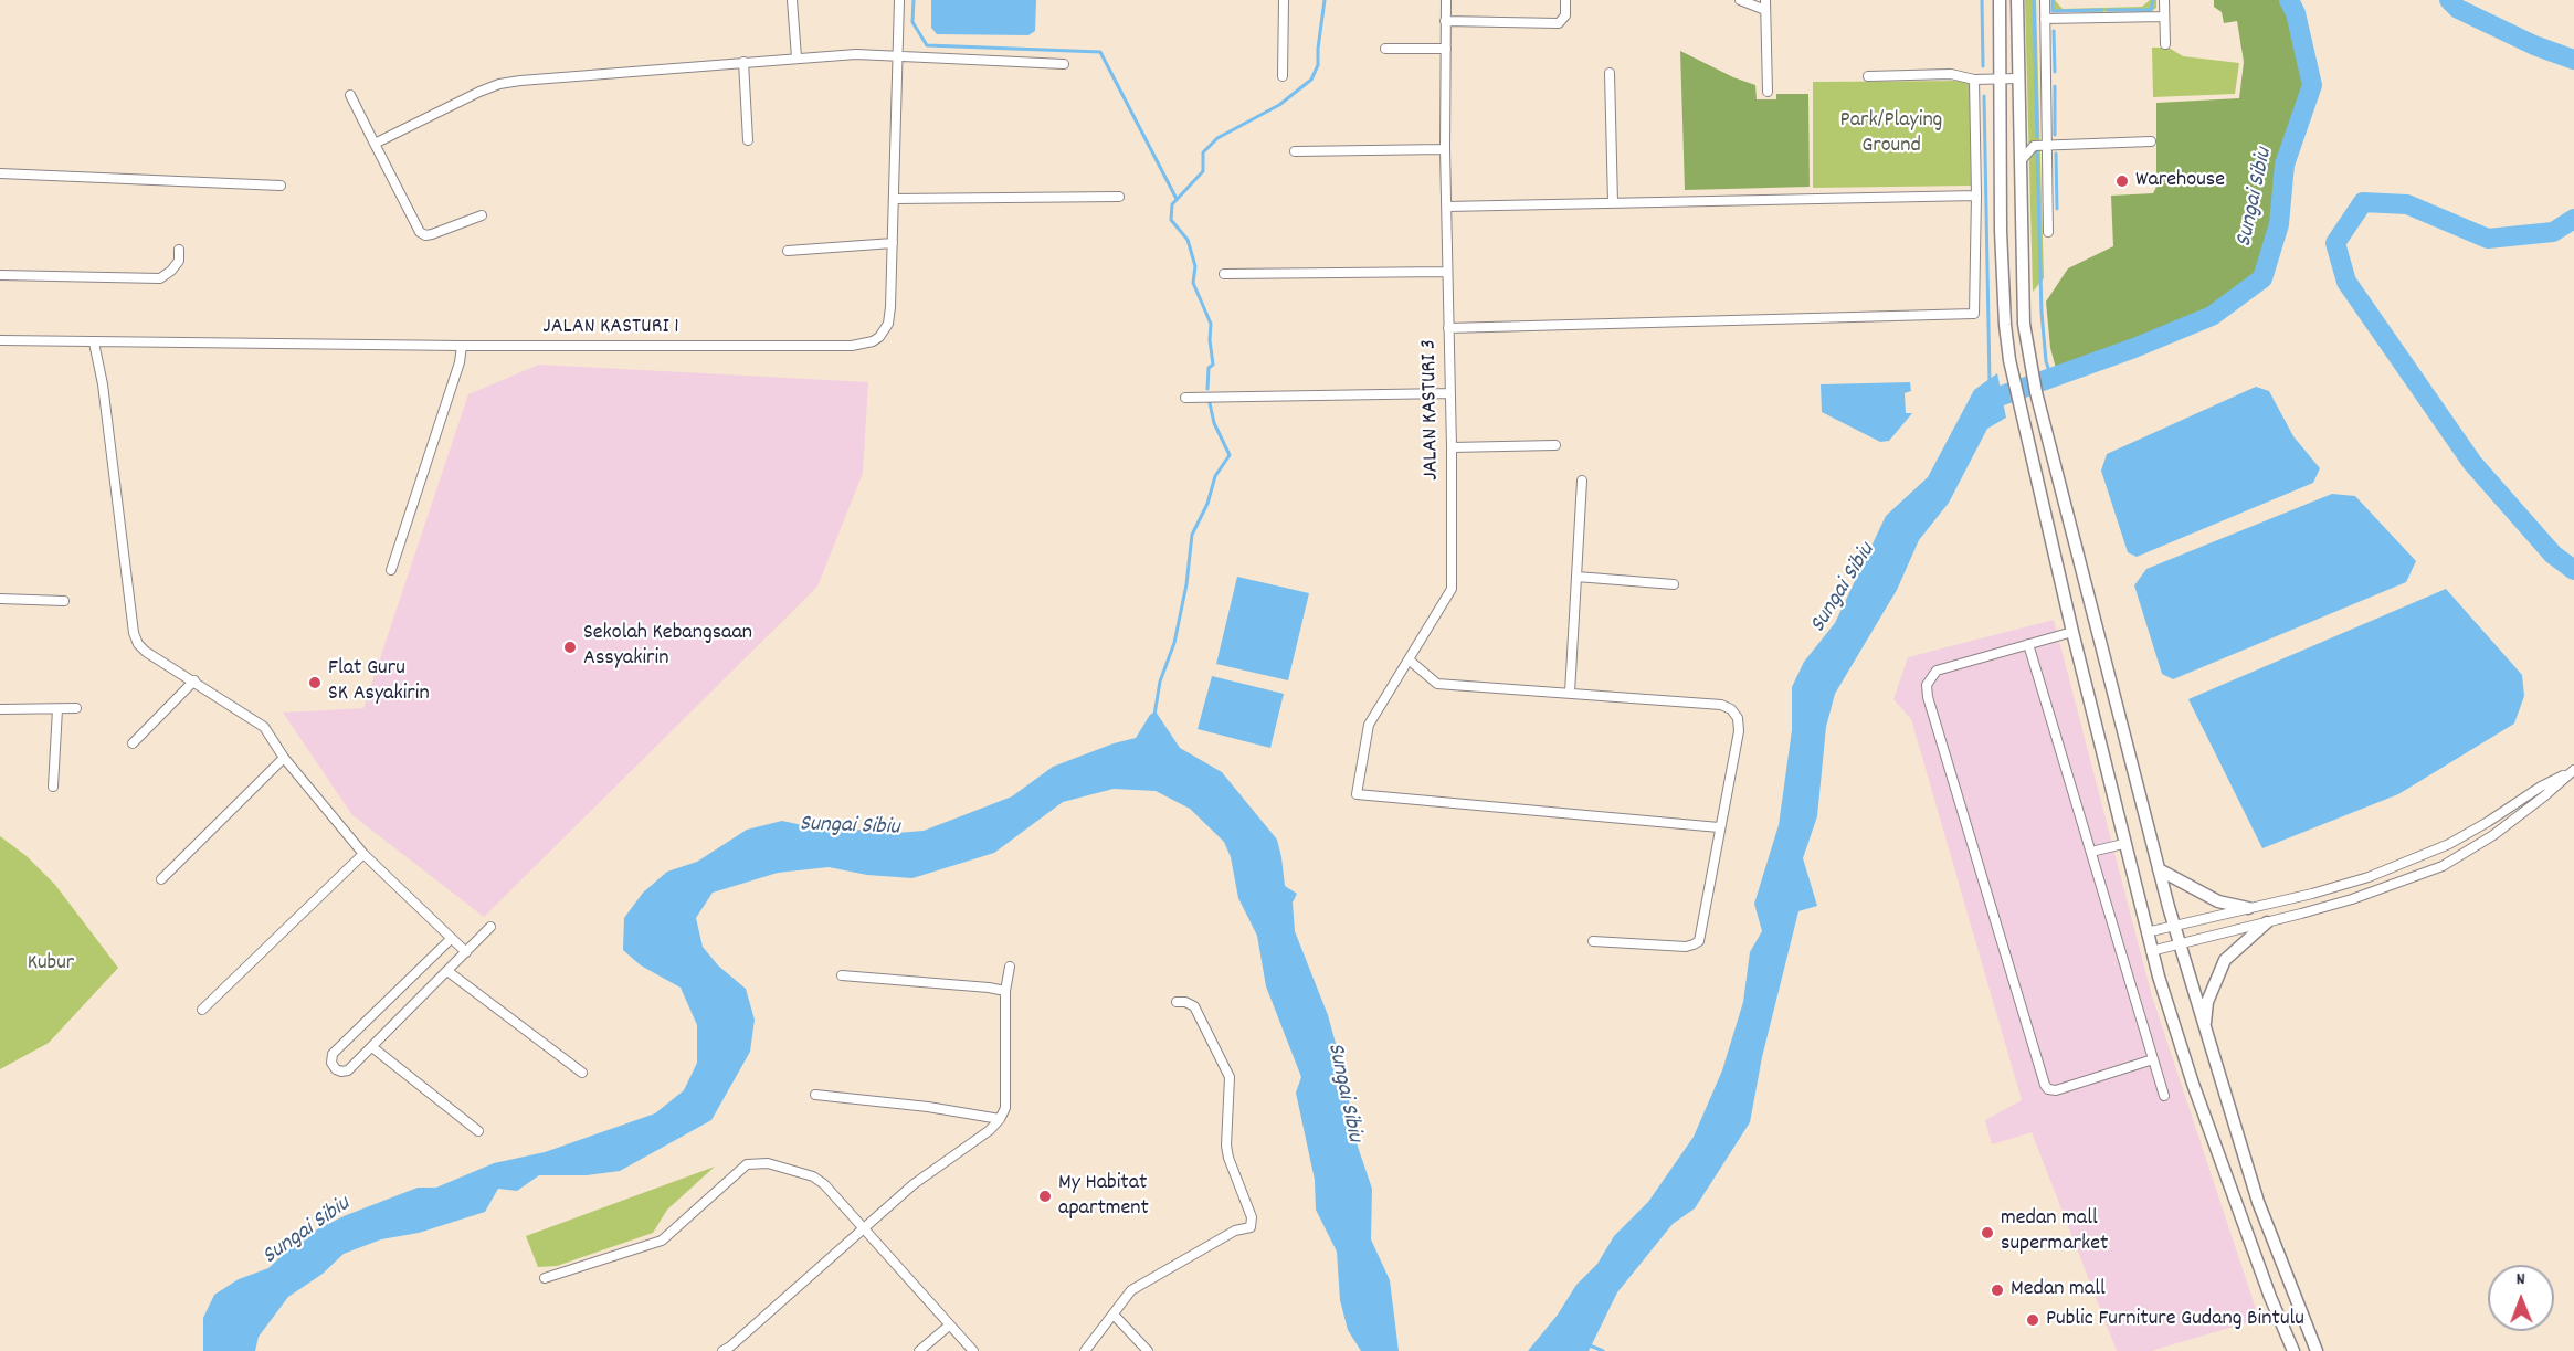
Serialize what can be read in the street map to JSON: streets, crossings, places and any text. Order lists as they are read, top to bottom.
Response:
{
  "streets": {
    "street": ["JALAN KASTURI 1", "JALAN KASTURI 3"]
  },
  "water": ["Sungai Sibiu"],
  "parks": ["Park/Playing Ground", "Kubur"],
  "places": [
    "Warehouse",
    "Sekolah Kebangsaan Assyakirin",
    "Flat Guru SK Asyakirin",
    "My Habitat apartment",
    "medan mall supermarket",
    "Medan mall",
    "Public Furniture Gudang Bintulu"
  ],
  "north": "top"
}
